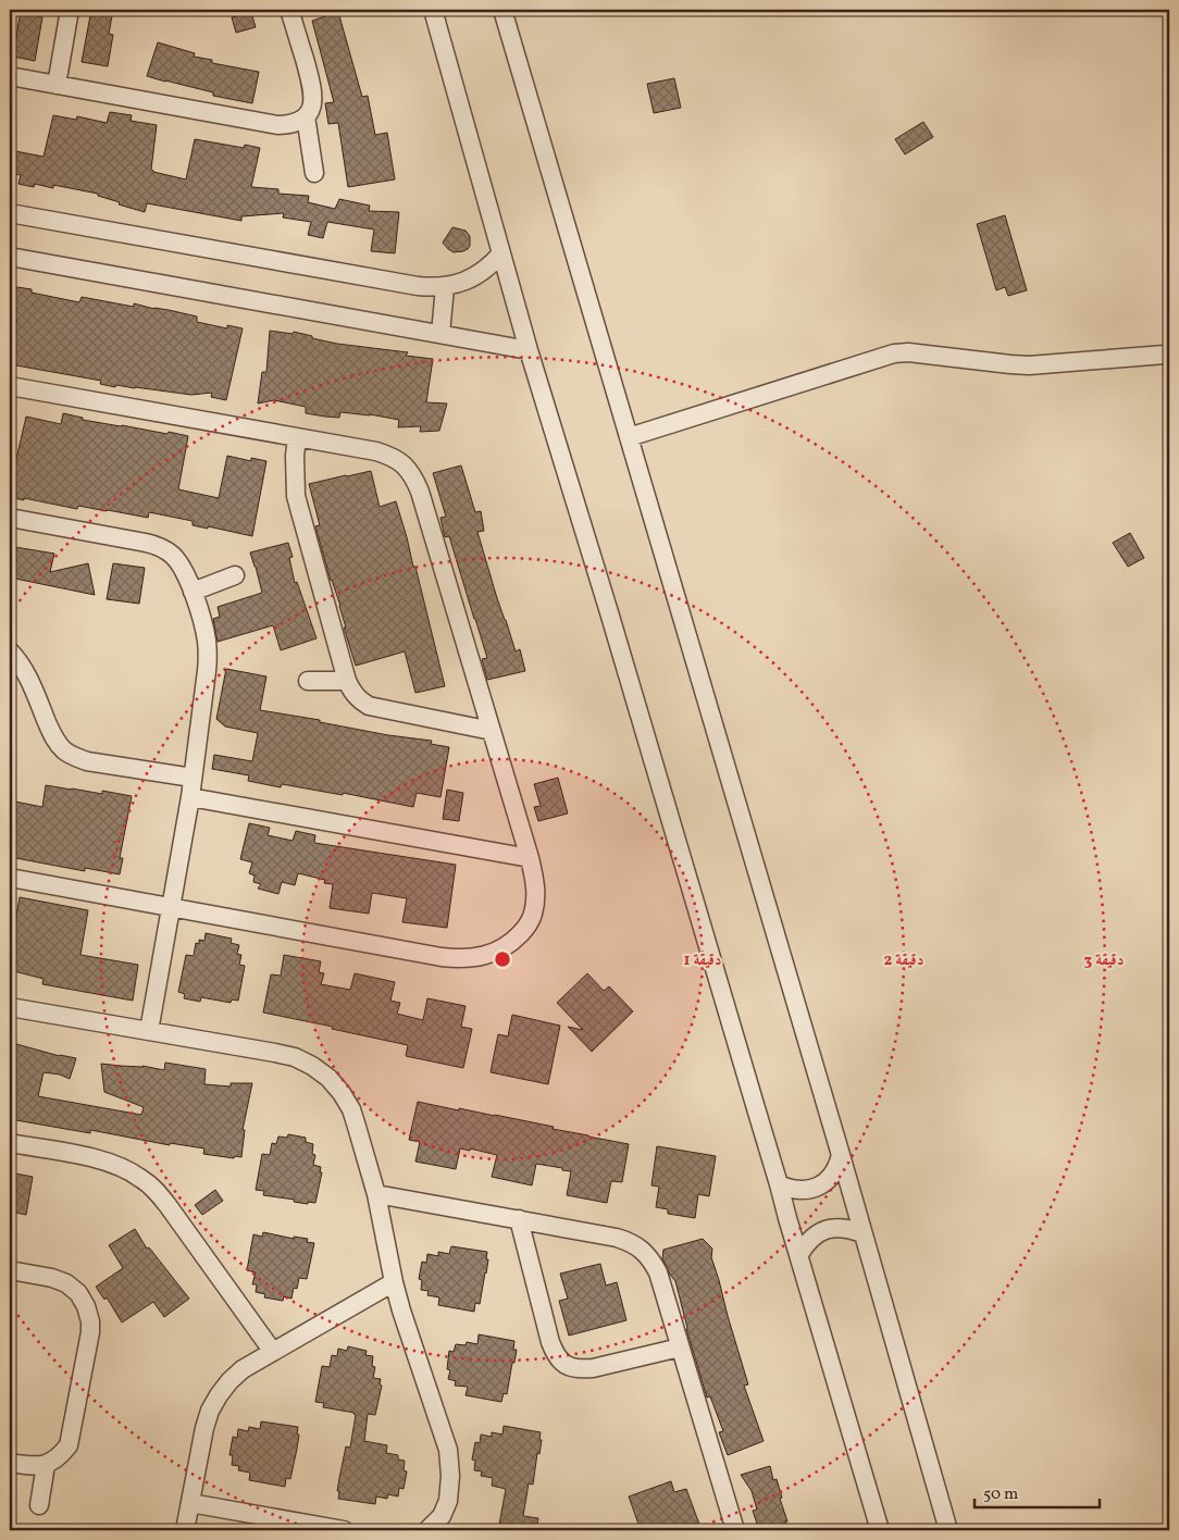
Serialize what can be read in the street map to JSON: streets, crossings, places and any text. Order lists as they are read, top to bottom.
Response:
{
  "scale_bar": "50 m",
  "rings": ["1 دقيقة", "2 دقيقة", "3 دقيقة"]
}
